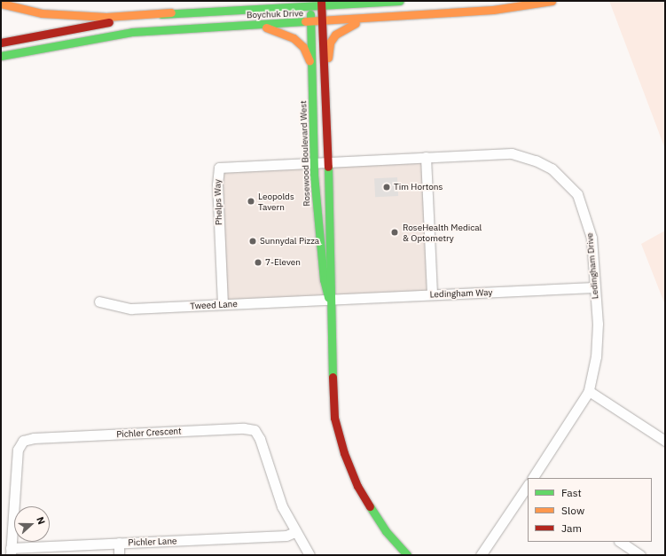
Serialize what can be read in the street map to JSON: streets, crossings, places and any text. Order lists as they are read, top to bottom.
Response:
{
  "streets": {
    "main road": ["Boychuk Drive", "Rosewood Boulevard West"],
    "street": [
      "Phelps Way",
      "Ledingham Drive",
      "Ledingham Way",
      "Tweed Lane",
      "Pichler Crescent",
      "Pichler Lane"
    ]
  },
  "crossings": [
    ["Boychuk Drive", "Rosewood Boulevard West"],
    ["Rosewood Boulevard West", "Phelps Way"],
    ["Rosewood Boulevard West", "Ledingham Drive"],
    ["Rosewood Boulevard West", "Ledingham Way"],
    ["Rosewood Boulevard West", "Tweed Lane"],
    ["Phelps Way", "Ledingham Drive"],
    ["Phelps Way", "Tweed Lane"],
    ["Ledingham Drive", "Ledingham Way"],
    ["Ledingham Way", "Tweed Lane"],
    ["Pichler Crescent", "Pichler Lane"]
  ],
  "places": [
    "Tim Hortons",
    "Leopolds Tavern",
    "RoseHealth Medical & Optometry",
    "Sunnydal Pizza",
    "7-Eleven"
  ],
  "legend": ["Fast", "Slow", "Jam"],
  "north": "right"
}
